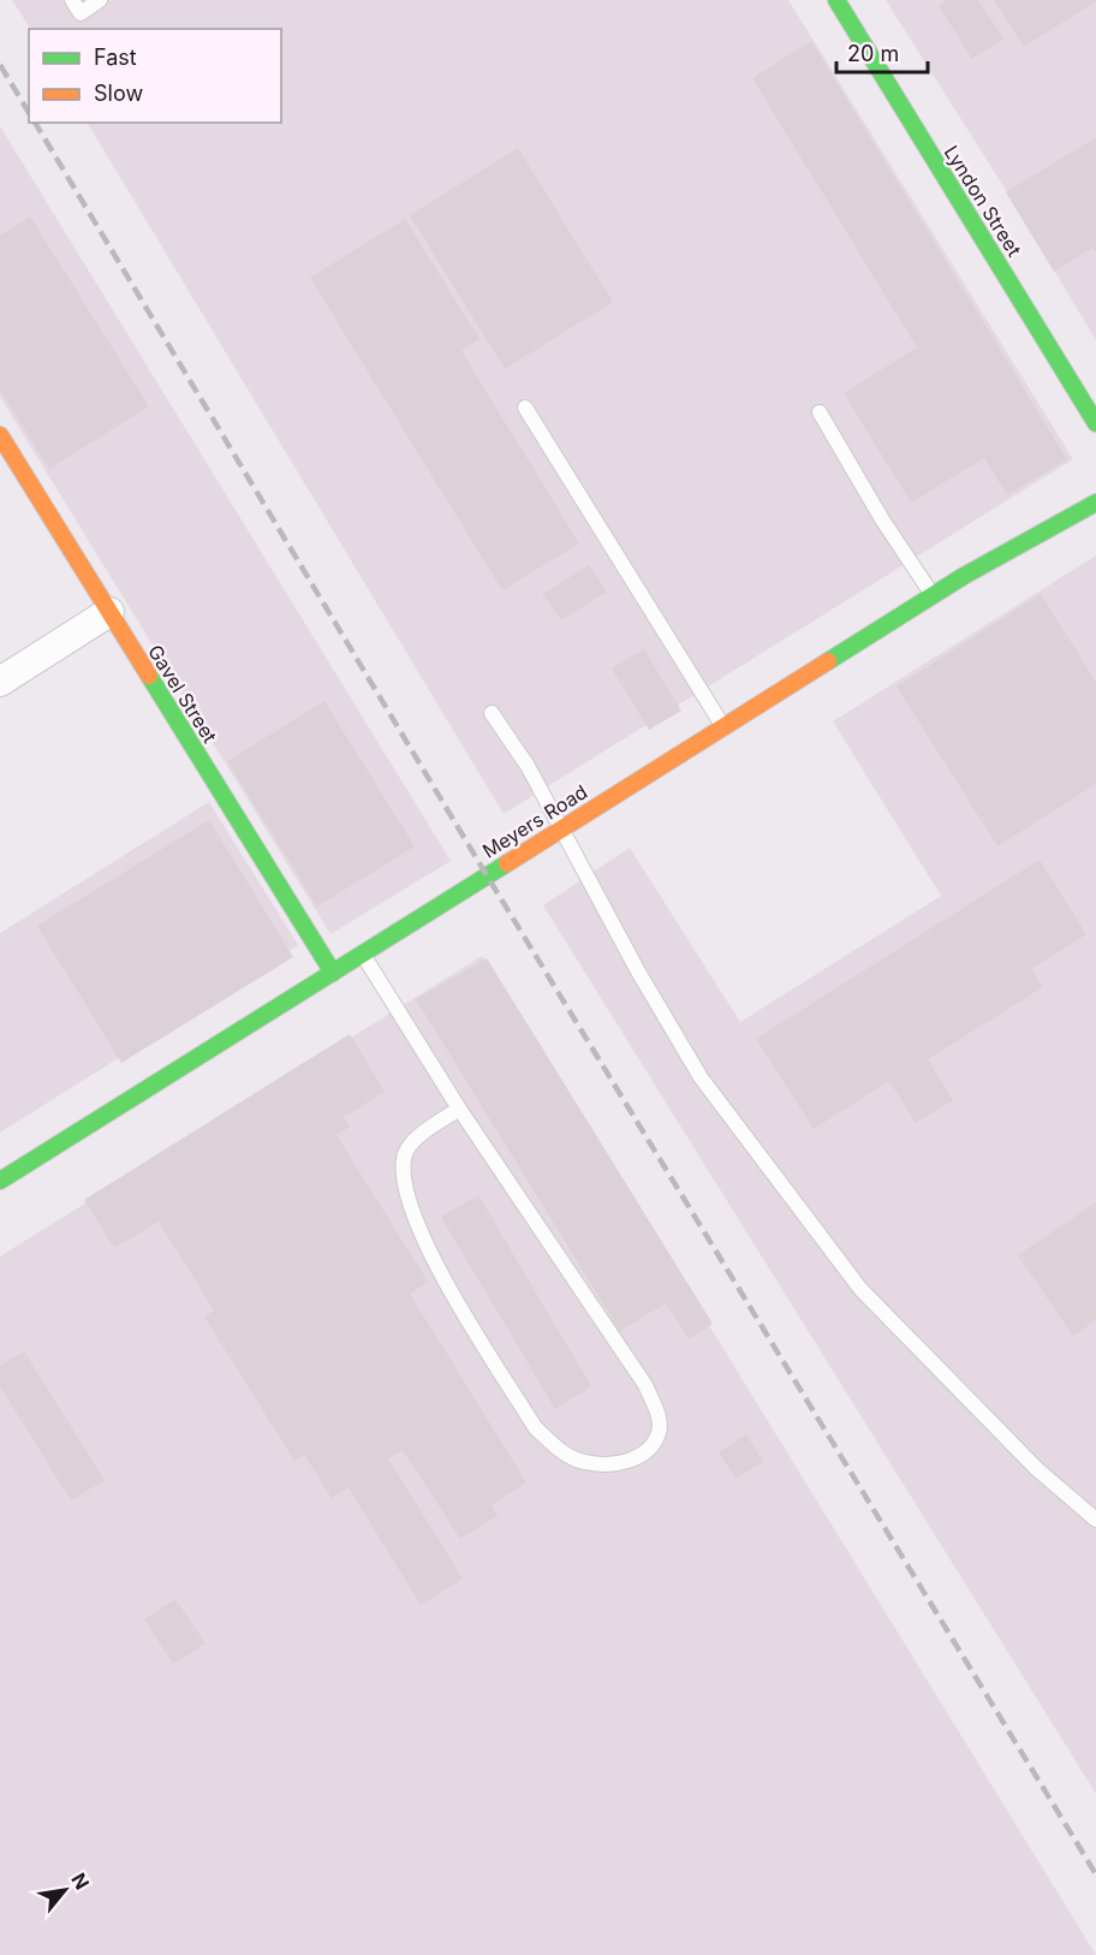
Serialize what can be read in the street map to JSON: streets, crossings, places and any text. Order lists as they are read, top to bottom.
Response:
{
  "streets": {
    "street": ["Lyndon Street", "Gavel Street", "Meyers Road"]
  },
  "crossings": [
    ["Gavel Street", "Meyers Road"]
  ],
  "legend": ["Fast", "Slow"],
  "scale_bar": "20 m",
  "north": "top right"
}
